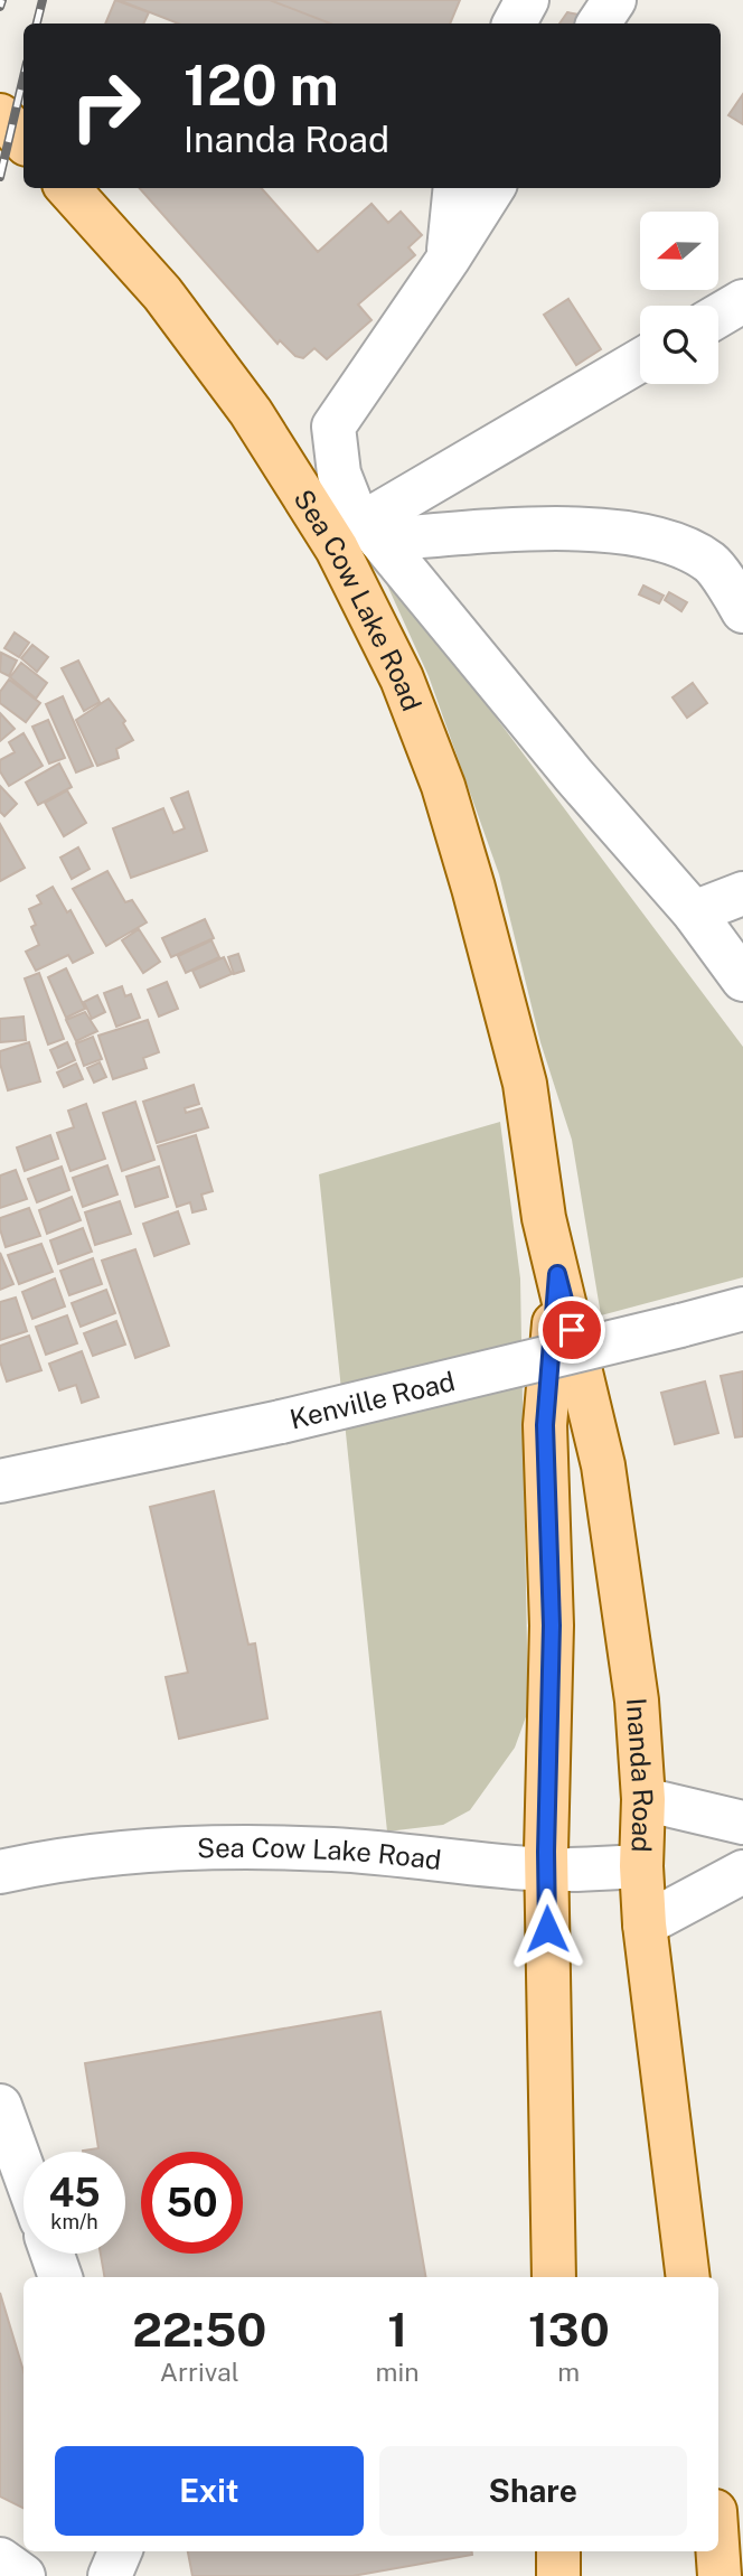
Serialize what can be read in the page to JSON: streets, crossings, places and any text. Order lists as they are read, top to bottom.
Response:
{
  "streets": {
    "main road": ["Sea Cow Lake Road", "Inanda Road"],
    "street": ["Kenville Road"]
  },
  "crossings": [
    ["Sea Cow Lake Road", "Inanda Road"]
  ],
  "north": "left",
  "page": {
    "turn": ["120 m", "Inanda Road"],
    "speed": "45 km/h",
    "limit": "50",
    "eta": [
      "22:50",
      "Arrival",
      "1",
      "min",
      "130",
      "m"
    ],
    "buttons": ["Exit", "Share"]
  }
}
